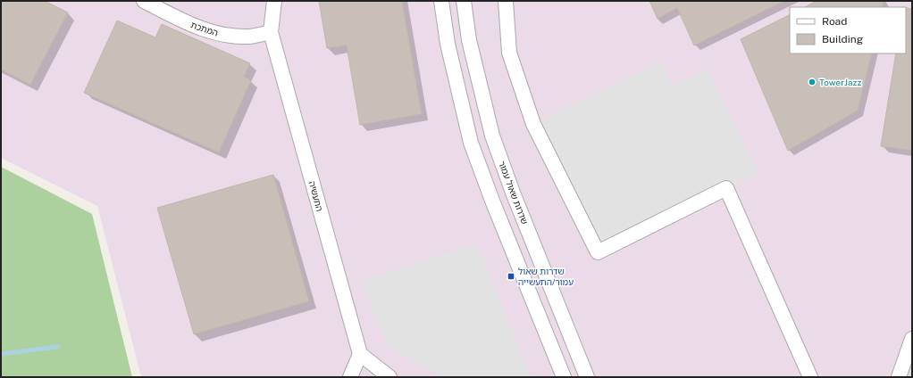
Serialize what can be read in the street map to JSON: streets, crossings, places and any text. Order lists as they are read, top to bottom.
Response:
{
  "streets": {
    "street": ["המתכת", "שדרות שאול עמור", "התעשיה"]
  },
  "crossings": [
    ["המתכת", "התעשיה"]
  ],
  "places": {
    "other": ["TowerJazz"],
    "transit": ["שדרות שאול עמור/התעשייה"]
  },
  "legend": ["Road", "Building"]
}
